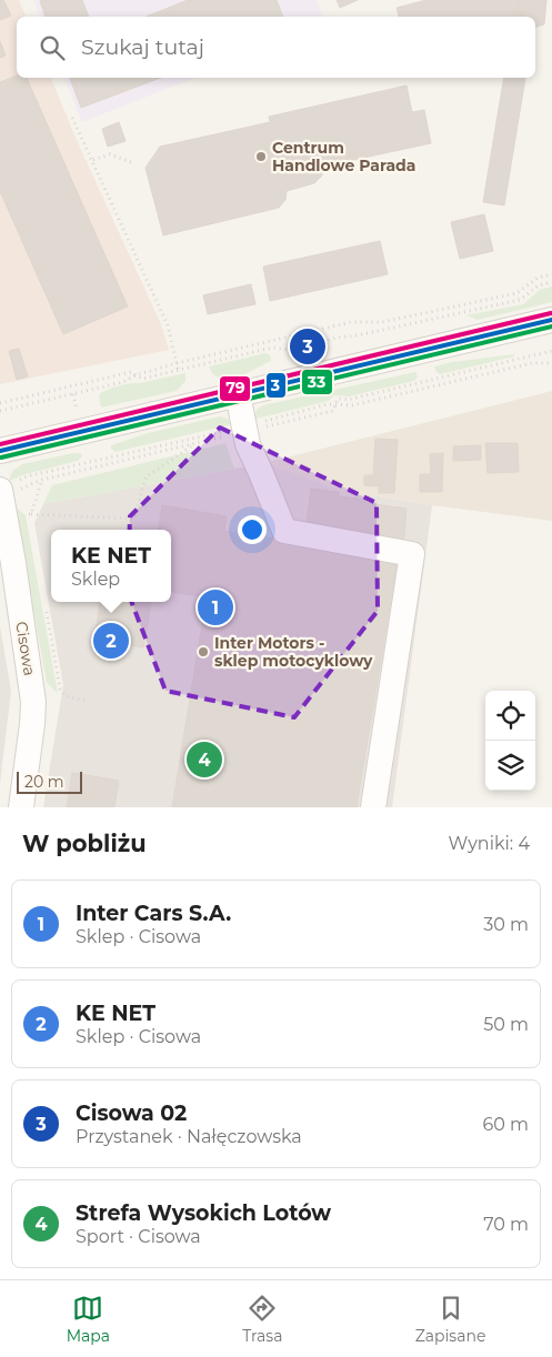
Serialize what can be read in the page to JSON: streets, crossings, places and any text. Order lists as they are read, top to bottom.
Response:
{
  "streets": {
    "street": ["Cisowa"]
  },
  "places": ["Centrum Handlowe Parada", "Inter Motors - sklep motocyklowy"],
  "lines": ["transit line 79", "transit line 3", "transit line 33"],
  "scale_bar": "20 m",
  "page": {
    "search": "Szukaj tutaj",
    "pins": [
      "3",
      "1",
      "2",
      "4"
    ],
    "popup": ["KE NET", "Sklep"],
    "scale": "20 m",
    "heading": ["W pobliżu", "Wyniki: 4"],
    "list": [
      {
        "mark": "1",
        "name": "Inter Cars S.A.",
        "note": "Sklep · Cisowa",
        "value": "30 m"
      },
      {
        "mark": "2",
        "name": "KE NET",
        "note": "Sklep · Cisowa",
        "value": "50 m"
      },
      {
        "mark": "3",
        "name": "Cisowa 02",
        "note": "Przystanek · Nałęczowska",
        "value": "60 m"
      },
      {
        "mark": "4",
        "name": "Strefa Wysokich Lotów",
        "note": "Sport · Cisowa",
        "value": "70 m"
      }
    ],
    "nav": ["Mapa", "Trasa", "Zapisane"]
  }
}
